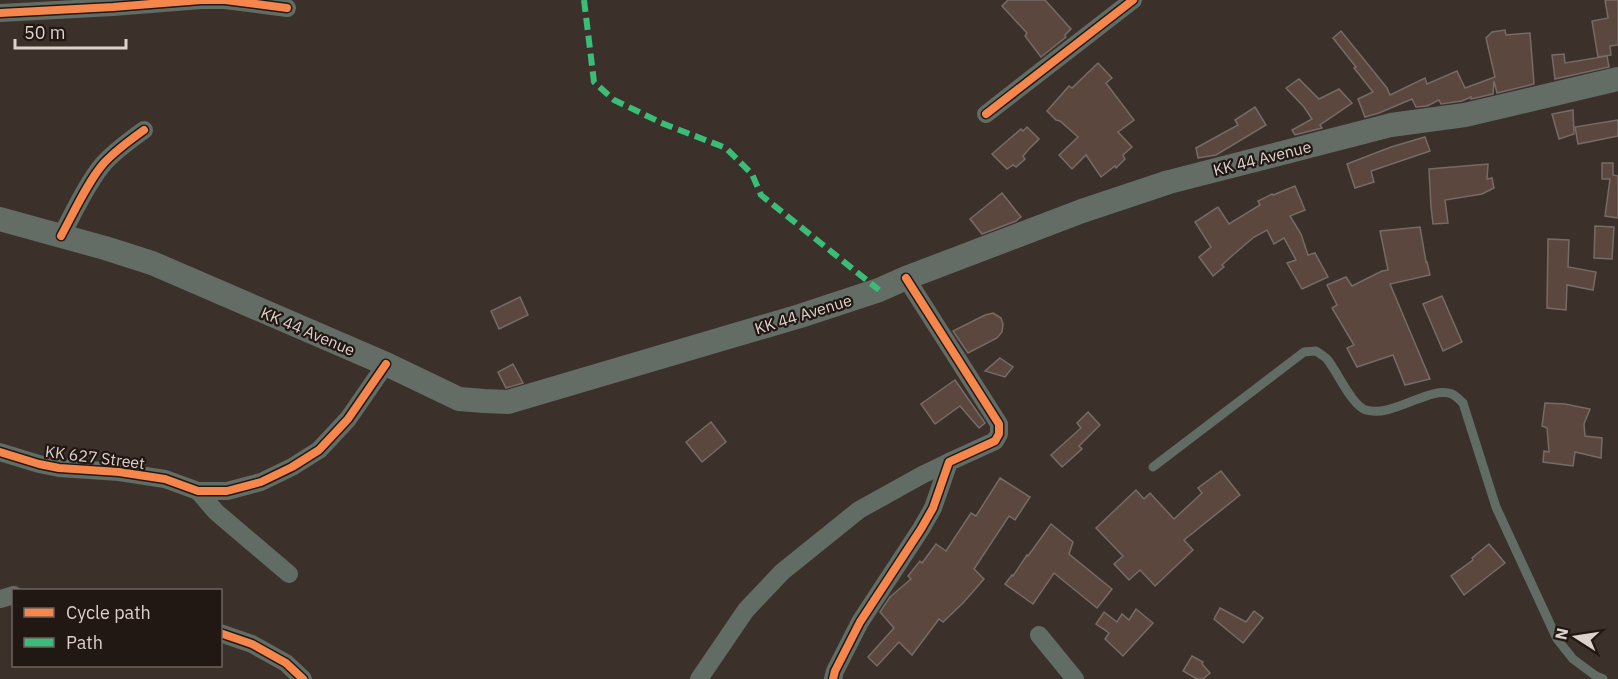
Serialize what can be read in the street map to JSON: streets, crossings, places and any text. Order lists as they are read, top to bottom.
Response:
{
  "streets": {
    "main road": ["KK 44 Avenue"],
    "street": ["KK 627 Street"]
  },
  "crossings": [
    ["KK 44 Avenue", "KK 627 Street"]
  ],
  "legend": ["Cycle path", "Path"],
  "scale_bar": "50 m",
  "north": "left"
}
